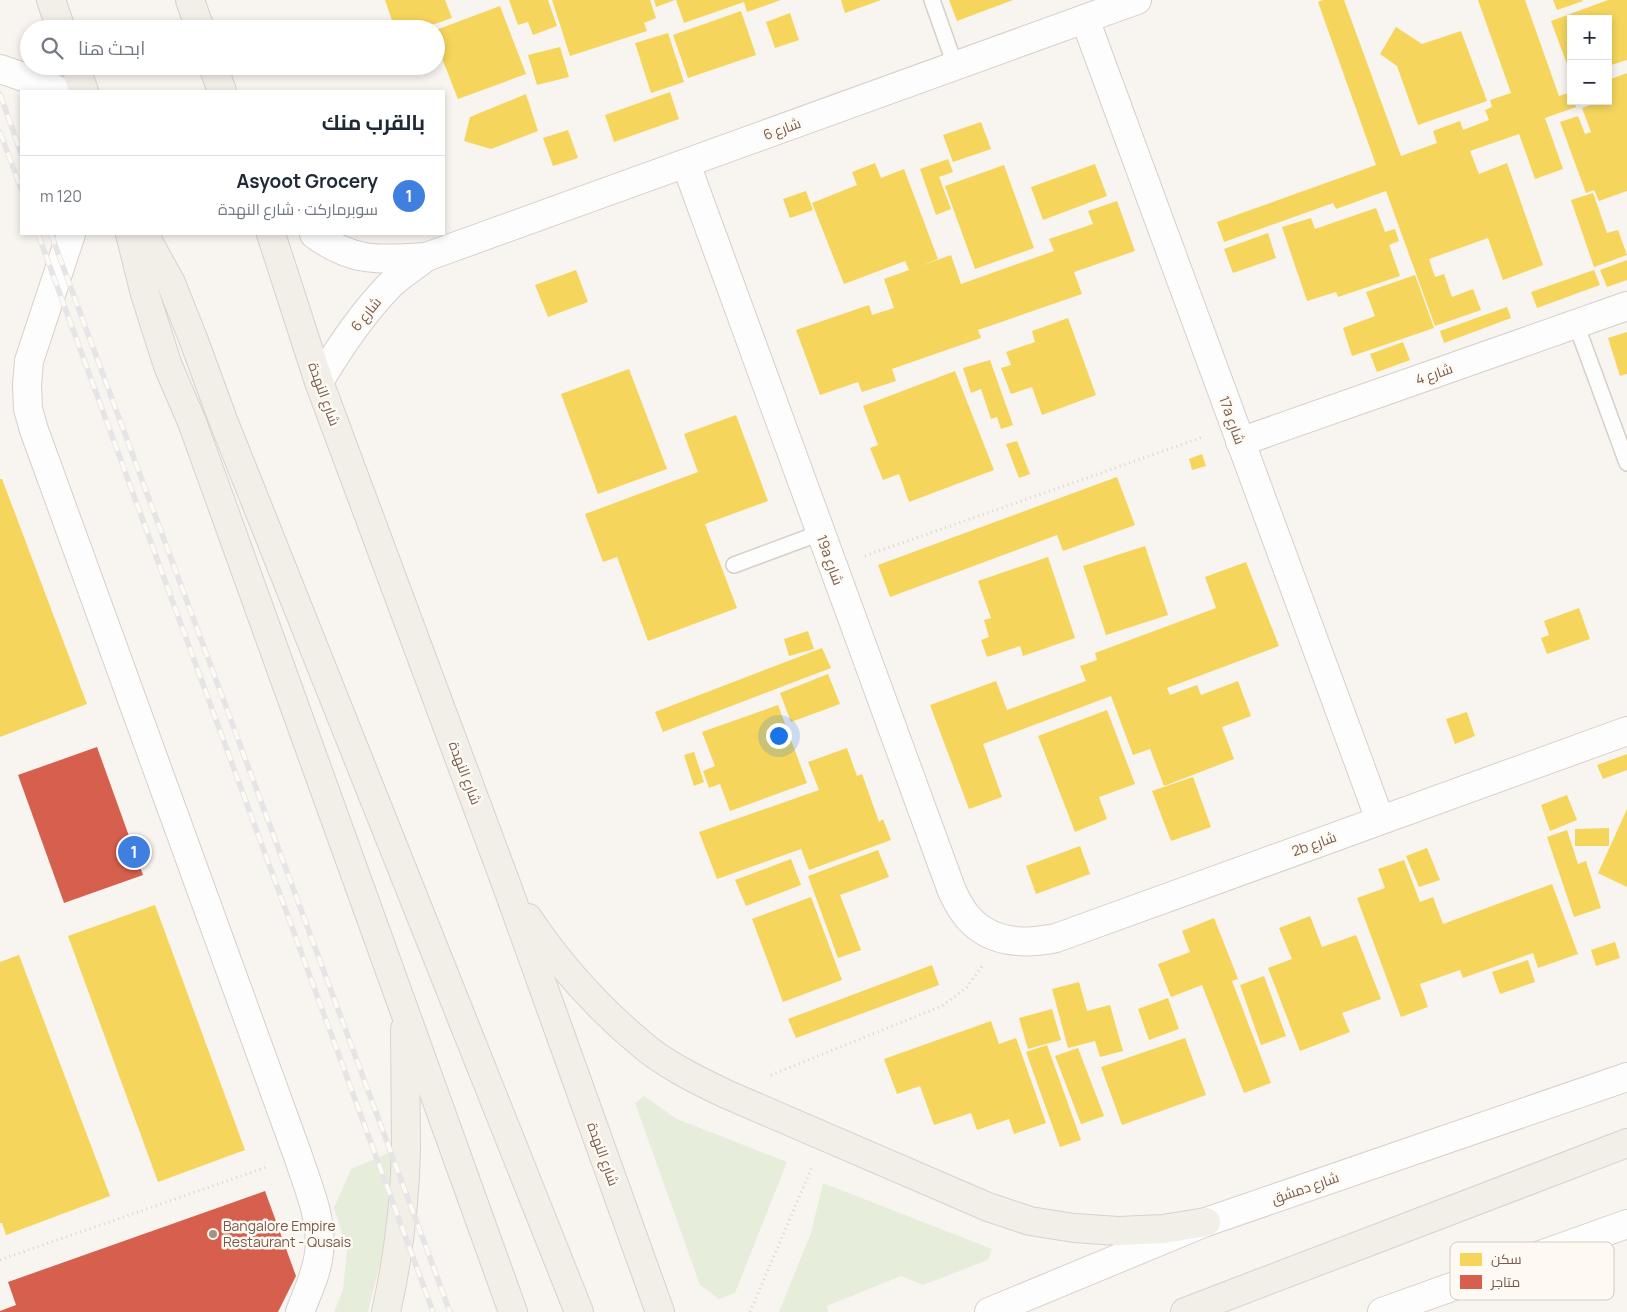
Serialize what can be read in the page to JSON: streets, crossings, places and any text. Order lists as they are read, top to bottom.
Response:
{
  "streets": {
    "main road": ["شارع النهدة"],
    "street": [
      "شارع 6",
      "شارع 4",
      "17a شارع",
      "19a شارع",
      "2b شارع",
      "شارع دمشق"
    ]
  },
  "crossings": [
    ["شارع 6", "شارع النهدة"],
    ["شارع 6", "17a شارع"],
    ["شارع 6", "19a شارع"],
    ["شارع 4", "17a شارع"],
    ["17a شارع", "2b شارع"],
    ["19a شارع", "2b شارع"]
  ],
  "places": ["Bangalore Empire Restaurant - Qusais"],
  "legend": ["سكن", "متاجر"],
  "page": {
    "map_buttons": ["+", "−"],
    "search": "ابحث هنا",
    "heading": "بالقرب منك",
    "list": [
      {
        "mark": "1",
        "name": "Asyoot Grocery",
        "note": "سوبرماركت · شارع النهدة",
        "value": "120 m"
      }
    ],
    "pins": "1"
  }
}
